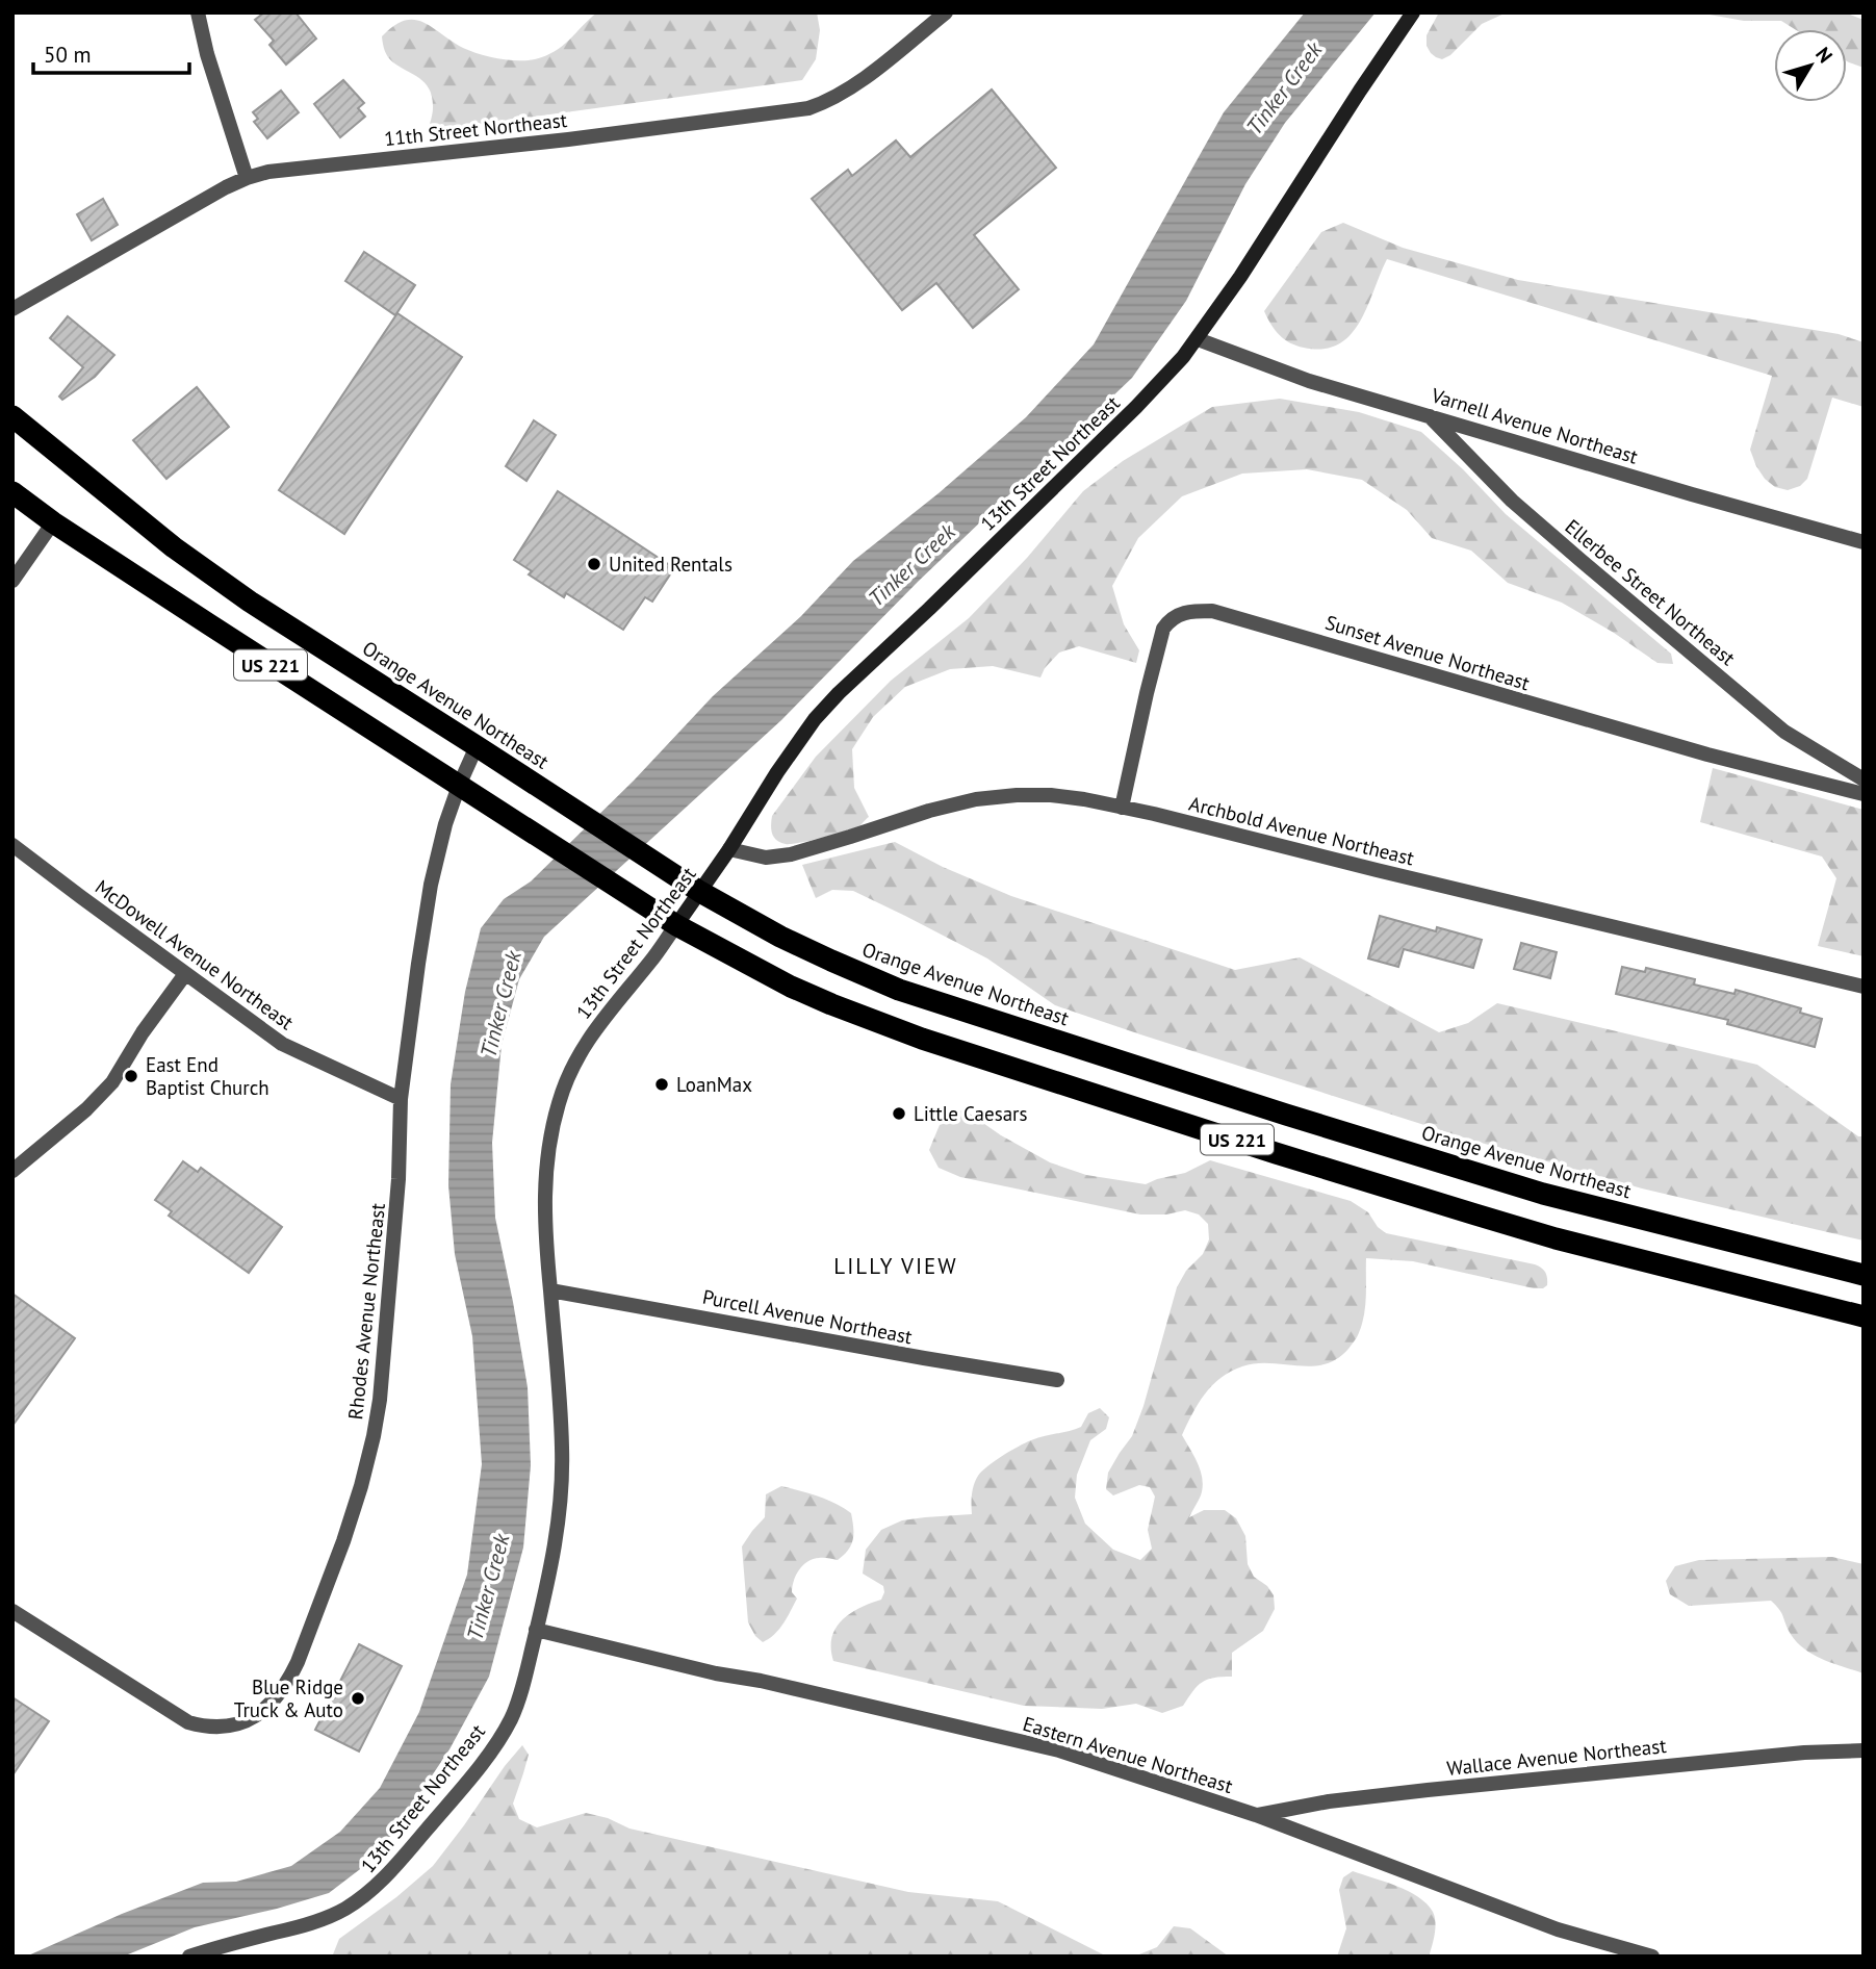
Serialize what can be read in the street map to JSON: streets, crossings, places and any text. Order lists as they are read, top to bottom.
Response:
{
  "streets": {
    "highway": ["US 221", "Orange Avenue Northeast"],
    "street": [
      "11th Street Northeast",
      "Varnell Avenue Northeast",
      "13th Street Northeast",
      "Ellerbee Street Northeast",
      "Sunset Avenue Northeast",
      "Archbold Avenue Northeast",
      "McDowell Avenue Northeast",
      "Rhodes Avenue Northeast",
      "Purcell Avenue Northeast",
      "Eastern Avenue Northeast",
      "Wallace Avenue Northeast"
    ]
  },
  "crossings": [
    ["Varnell Avenue Northeast", "13th Street Northeast"],
    ["Varnell Avenue Northeast", "Ellerbee Street Northeast"],
    ["13th Street Northeast", "US 221"],
    ["13th Street Northeast", "Orange Avenue Northeast"],
    ["13th Street Northeast", "Archbold Avenue Northeast"],
    ["13th Street Northeast", "Purcell Avenue Northeast"],
    ["13th Street Northeast", "Eastern Avenue Northeast"],
    ["Sunset Avenue Northeast", "Archbold Avenue Northeast"],
    ["US 221", "Rhodes Avenue Northeast"],
    ["Orange Avenue Northeast", "Rhodes Avenue Northeast"],
    ["McDowell Avenue Northeast", "Rhodes Avenue Northeast"],
    ["Eastern Avenue Northeast", "Wallace Avenue Northeast"]
  ],
  "districts": ["LILLY VIEW"],
  "water": ["Tinker Creek"],
  "places": [
    "United Rentals",
    "East End Baptist Church",
    "LoanMax",
    "Little Caesars",
    "Blue Ridge Truck & Auto"
  ],
  "scale_bar": "50 m",
  "north": "top right"
}
